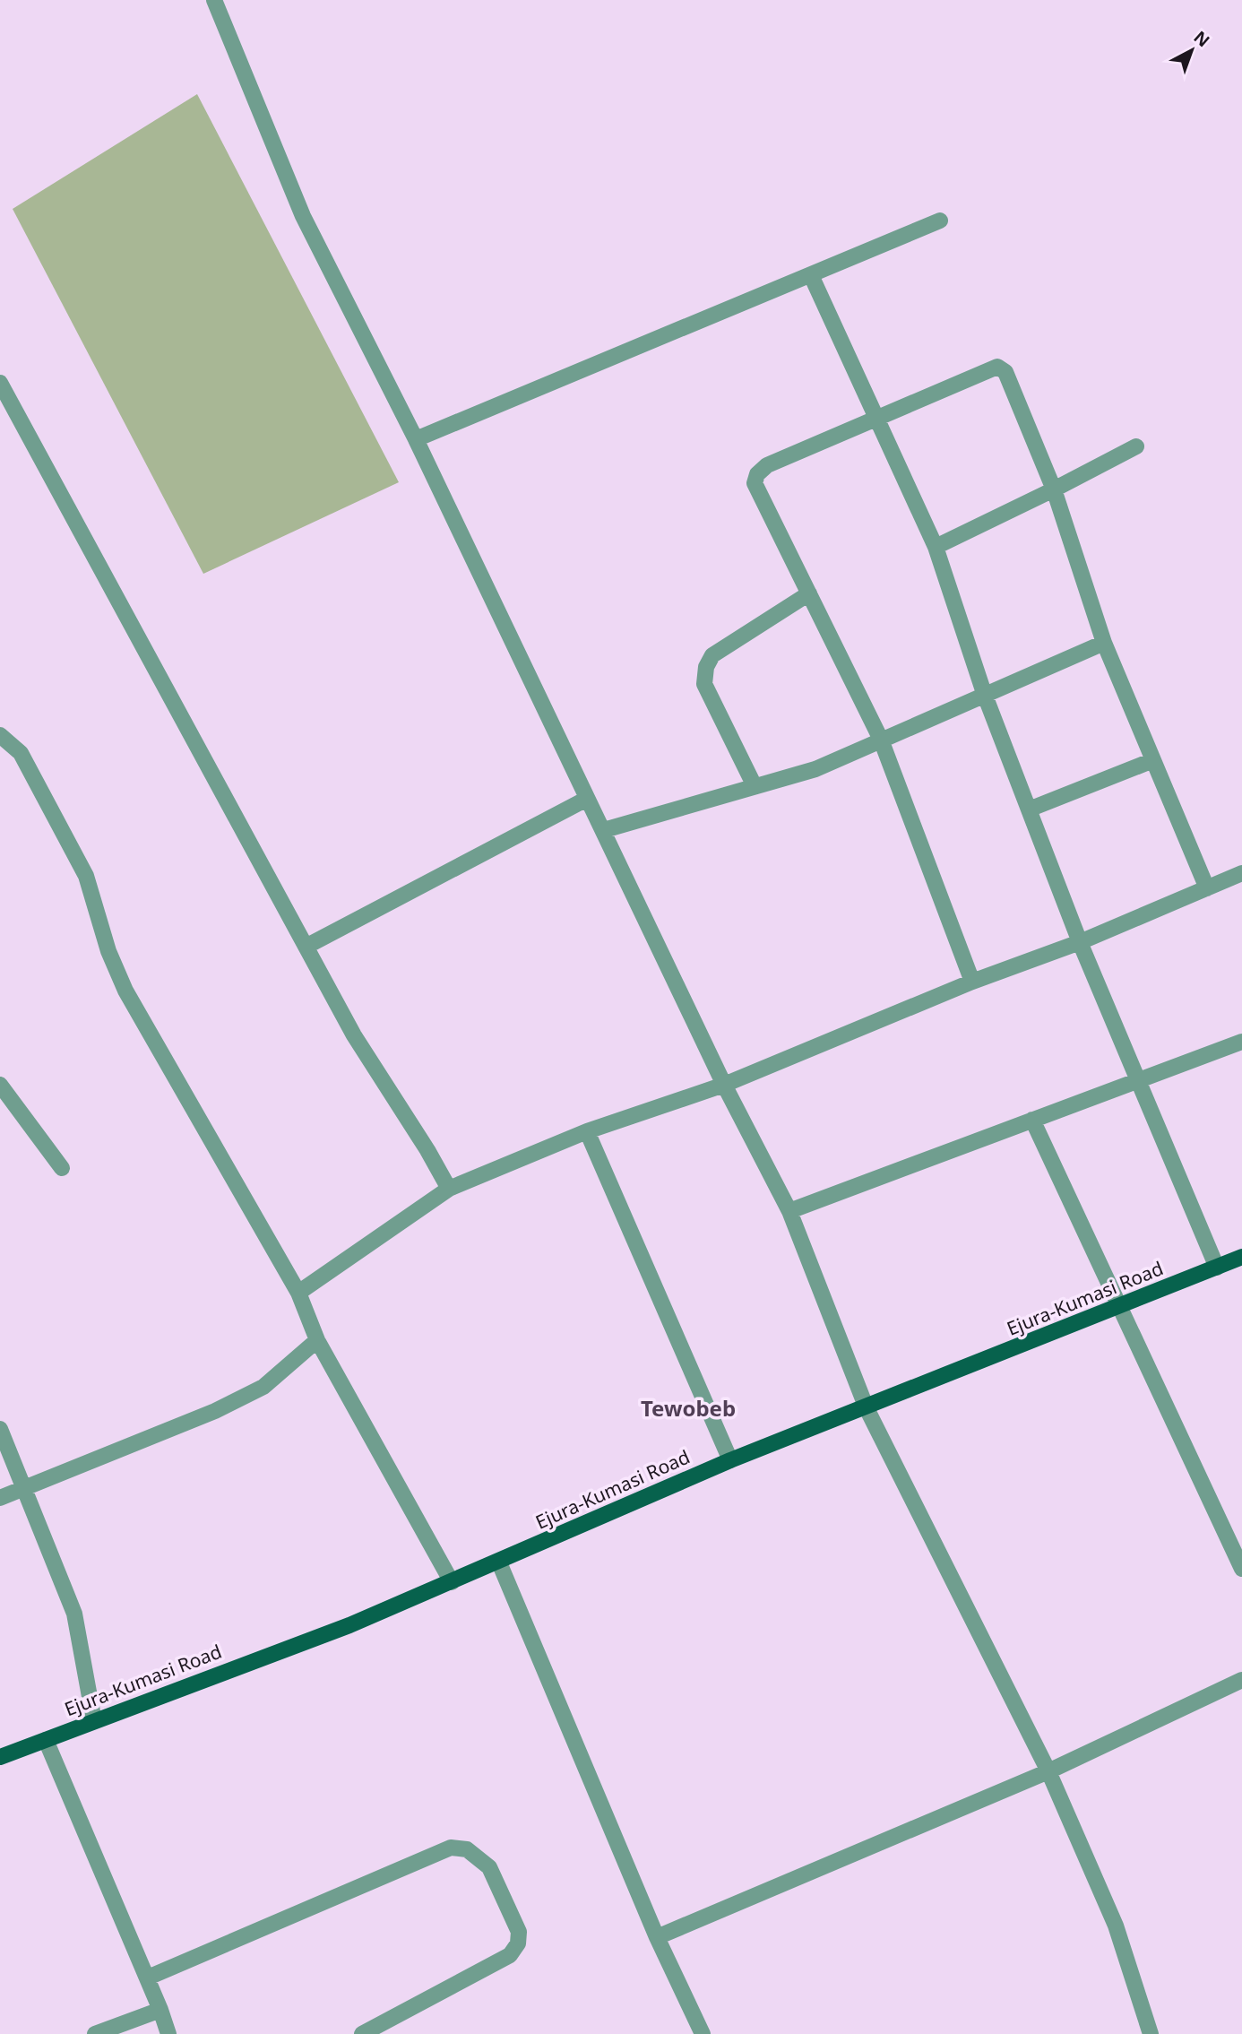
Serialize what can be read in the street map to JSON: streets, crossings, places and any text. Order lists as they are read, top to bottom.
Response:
{
  "streets": {
    "main road": ["Ejura-Kumasi Road"]
  },
  "districts": ["Tewobeb"],
  "north": "top right"
}
